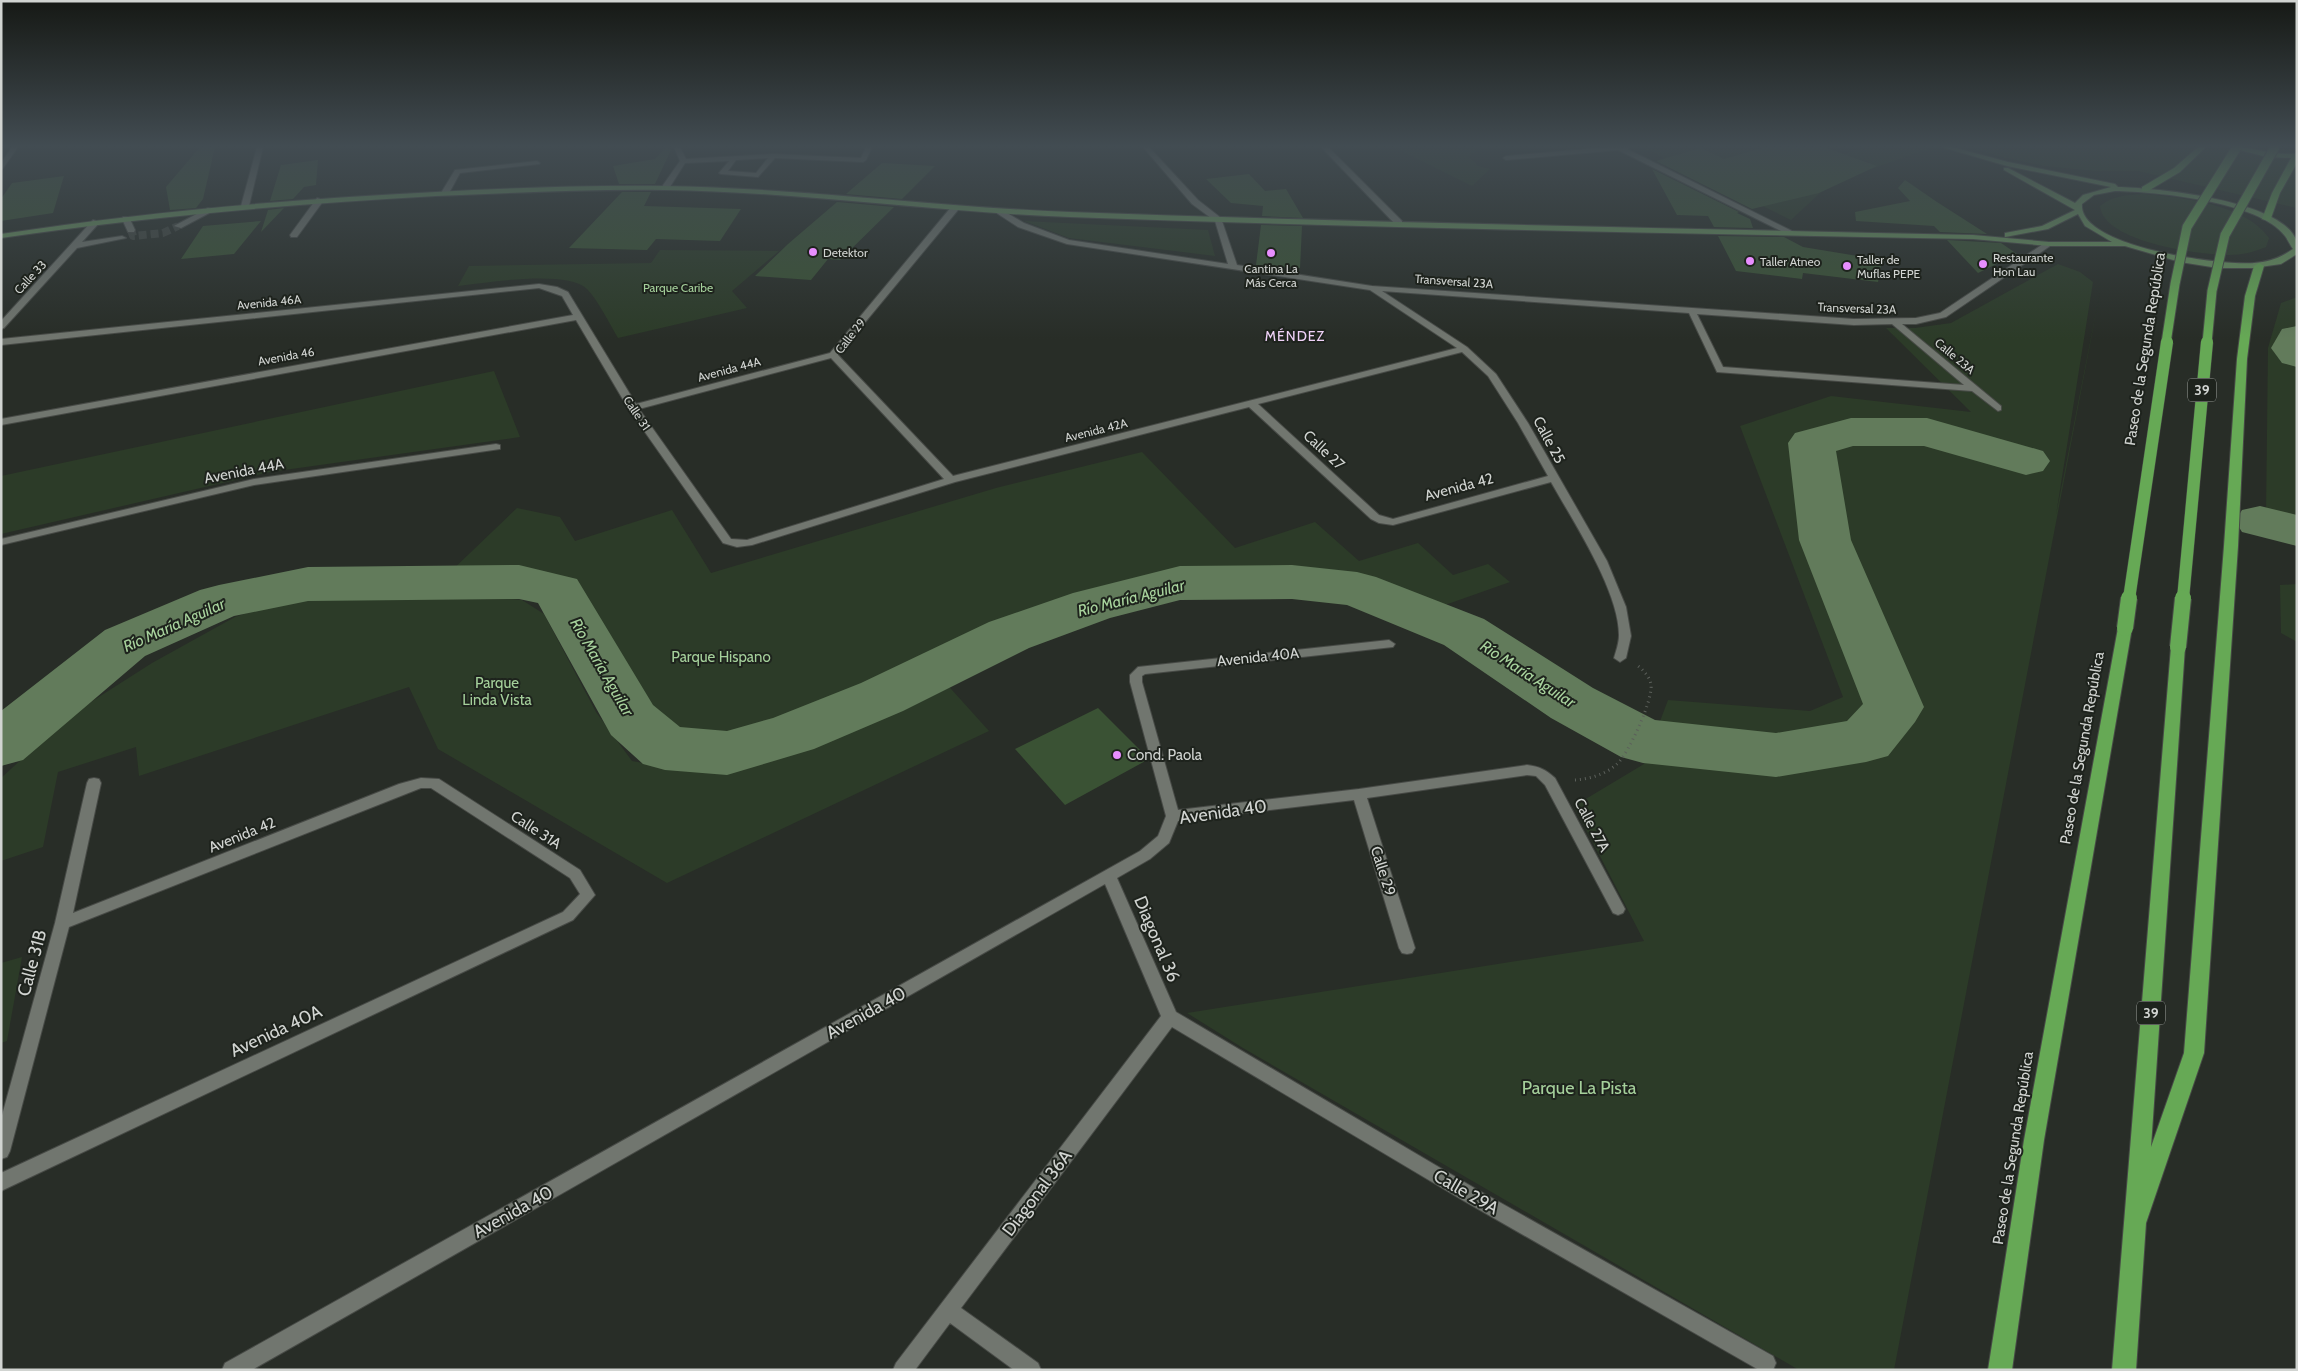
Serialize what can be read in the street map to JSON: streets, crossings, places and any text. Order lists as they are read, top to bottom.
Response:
{
  "streets": {
    "highway": ["Paseo de la Segunda República", "39"],
    "street": [
      "Calle 33",
      "Transversal 23A",
      "Avenida 46A",
      "Calle 29",
      "Avenida 46",
      "Calle 23A",
      "Avenida 44A",
      "Calle 31",
      "Avenida 42A",
      "Calle 25",
      "Calle 27",
      "Avenida 42",
      "Avenida 40A",
      "Avenida 40",
      "Calle 27A",
      "Calle 31A",
      "Diagonal 36",
      "Calle 31B",
      "Calle 29A",
      "Diagonal 36A"
    ]
  },
  "crossings": [
    ["Transversal 23A", "Calle 23A"],
    ["Transversal 23A", "Calle 25"],
    ["Avenida 46A", "Calle 31"],
    ["Calle 29", "Avenida 44A"],
    ["Calle 29", "Avenida 42A"],
    ["Calle 29", "Avenida 40"],
    ["Avenida 46", "Calle 31"],
    ["Avenida 44A", "Calle 31"],
    ["Calle 31", "Avenida 42A"],
    ["Avenida 42A", "Calle 25"],
    ["Avenida 42A", "Calle 27"],
    ["Calle 25", "Avenida 42"],
    ["Calle 27", "Avenida 42"],
    ["Avenida 42", "Calle 31A"],
    ["Avenida 42", "Calle 31B"],
    ["Avenida 40A", "Avenida 40"],
    ["Avenida 40A", "Calle 31A"],
    ["Avenida 40", "Calle 27A"],
    ["Avenida 40", "Diagonal 36"],
    ["Diagonal 36", "Calle 29A"],
    ["Diagonal 36", "Diagonal 36A"],
    ["Calle 29A", "Diagonal 36A"]
  ],
  "districts": ["MÉNDEZ"],
  "water": ["Río María Aguilar"],
  "parks": [
    "Parque Caribe",
    "Parque Hispano",
    "Parque Linda Vista",
    "Parque La Pista"
  ],
  "places": [
    "Detektor",
    "Cantina La Más Cerca",
    "Taller Atneo",
    "Restaurante Hon Lau",
    "Taller de Muflas PEPE",
    "Cond. Paola"
  ]
}
